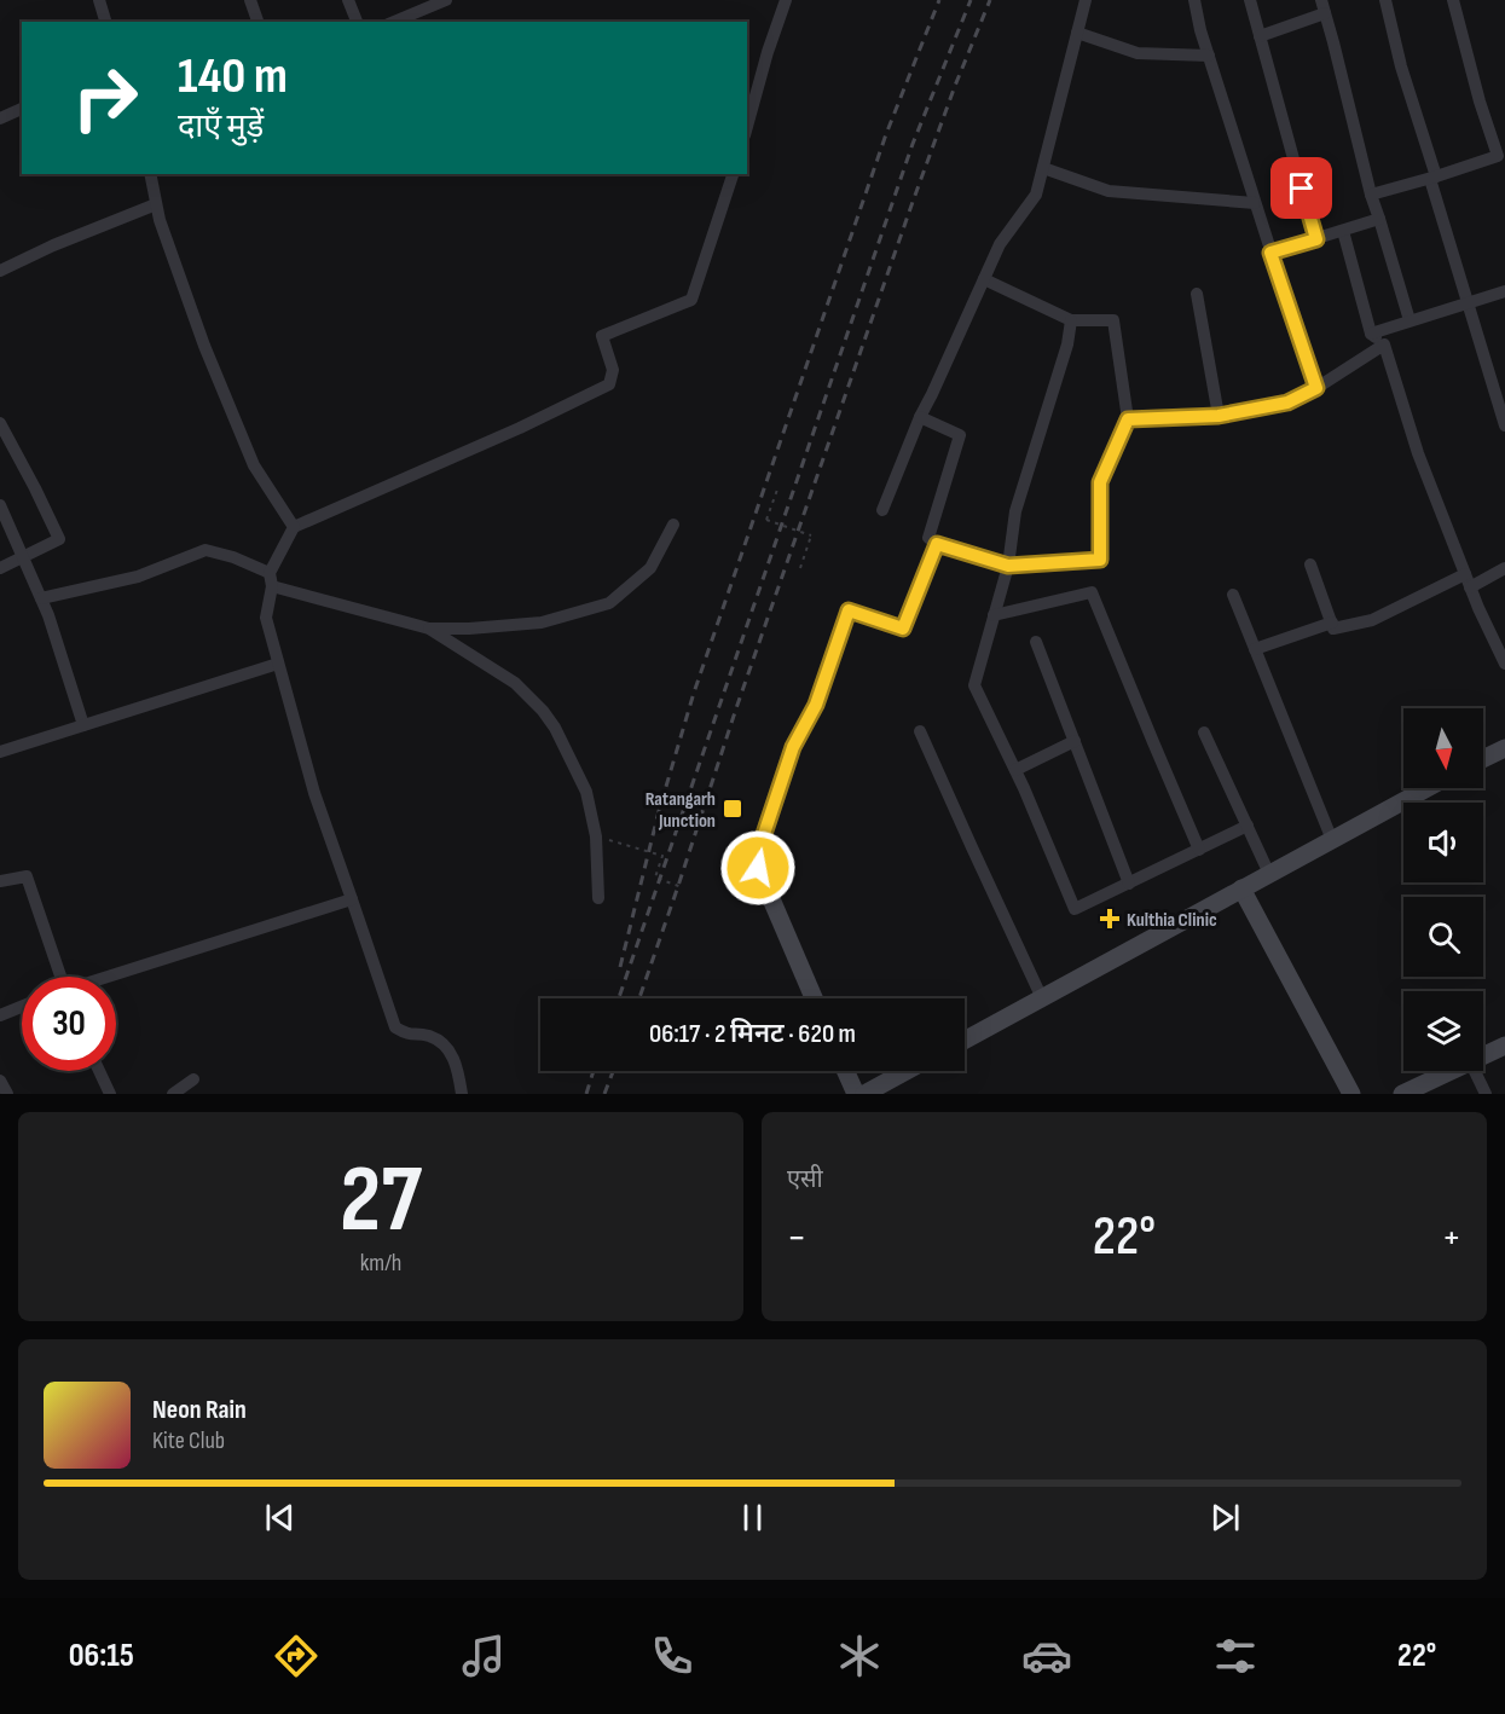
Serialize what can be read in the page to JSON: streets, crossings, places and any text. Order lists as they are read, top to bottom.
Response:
{
  "places": {
    "transit": ["Ratangarh Junction"],
    "health": ["Kulthia Clinic"]
  },
  "north": "bottom",
  "page": {
    "turn": ["140 m", "दाएँ मुड़ें"],
    "limit": "30",
    "trip": "06:17 · 2 मिनट · 620 m",
    "tile": [
      ["27", "km/h"],
      "एसी"
    ],
    "heat": ["−", "22°", "+"],
    "song": ["Neon Rain", "Kite Club"],
    "tabs": ["06:15", "22°"]
  }
}
